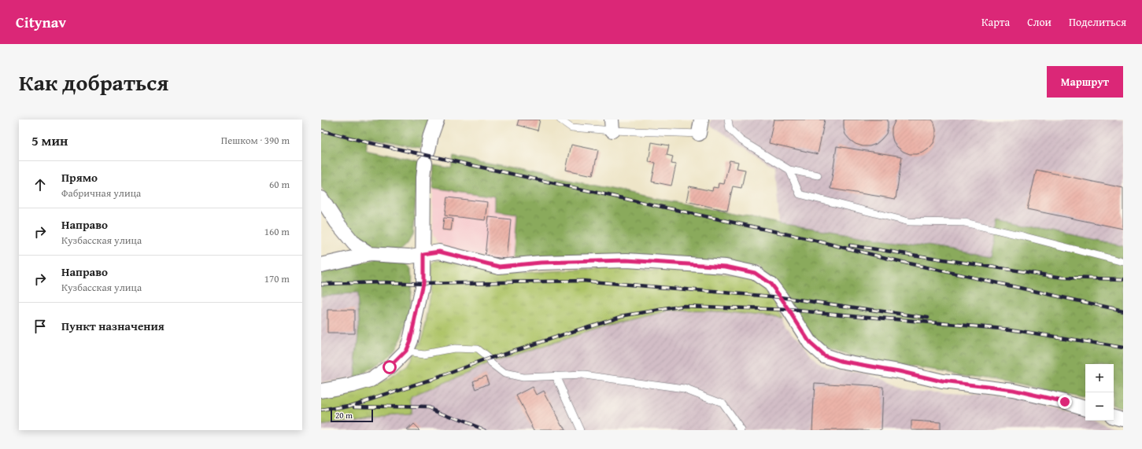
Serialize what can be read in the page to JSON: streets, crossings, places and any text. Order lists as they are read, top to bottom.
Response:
{
  "scale_bar": "20 m",
  "page": {
    "header": "Citynav",
    "nav": ["Карта", "Слои", "Поделиться"],
    "title": "Как добраться",
    "buttons": "Маршрут",
    "heading": ["5 мин", "Пешком · 390 m"],
    "list": [
      ["Прямо", "Фабричная улица", "60 m"],
      ["Направо", "Кузбасская улица", "160 m"],
      ["Направо", "Кузбасская улица", "170 m"],
      "Пункт назначения"
    ],
    "map_buttons": ["+", "−"],
    "scale": "20 m"
  }
}
